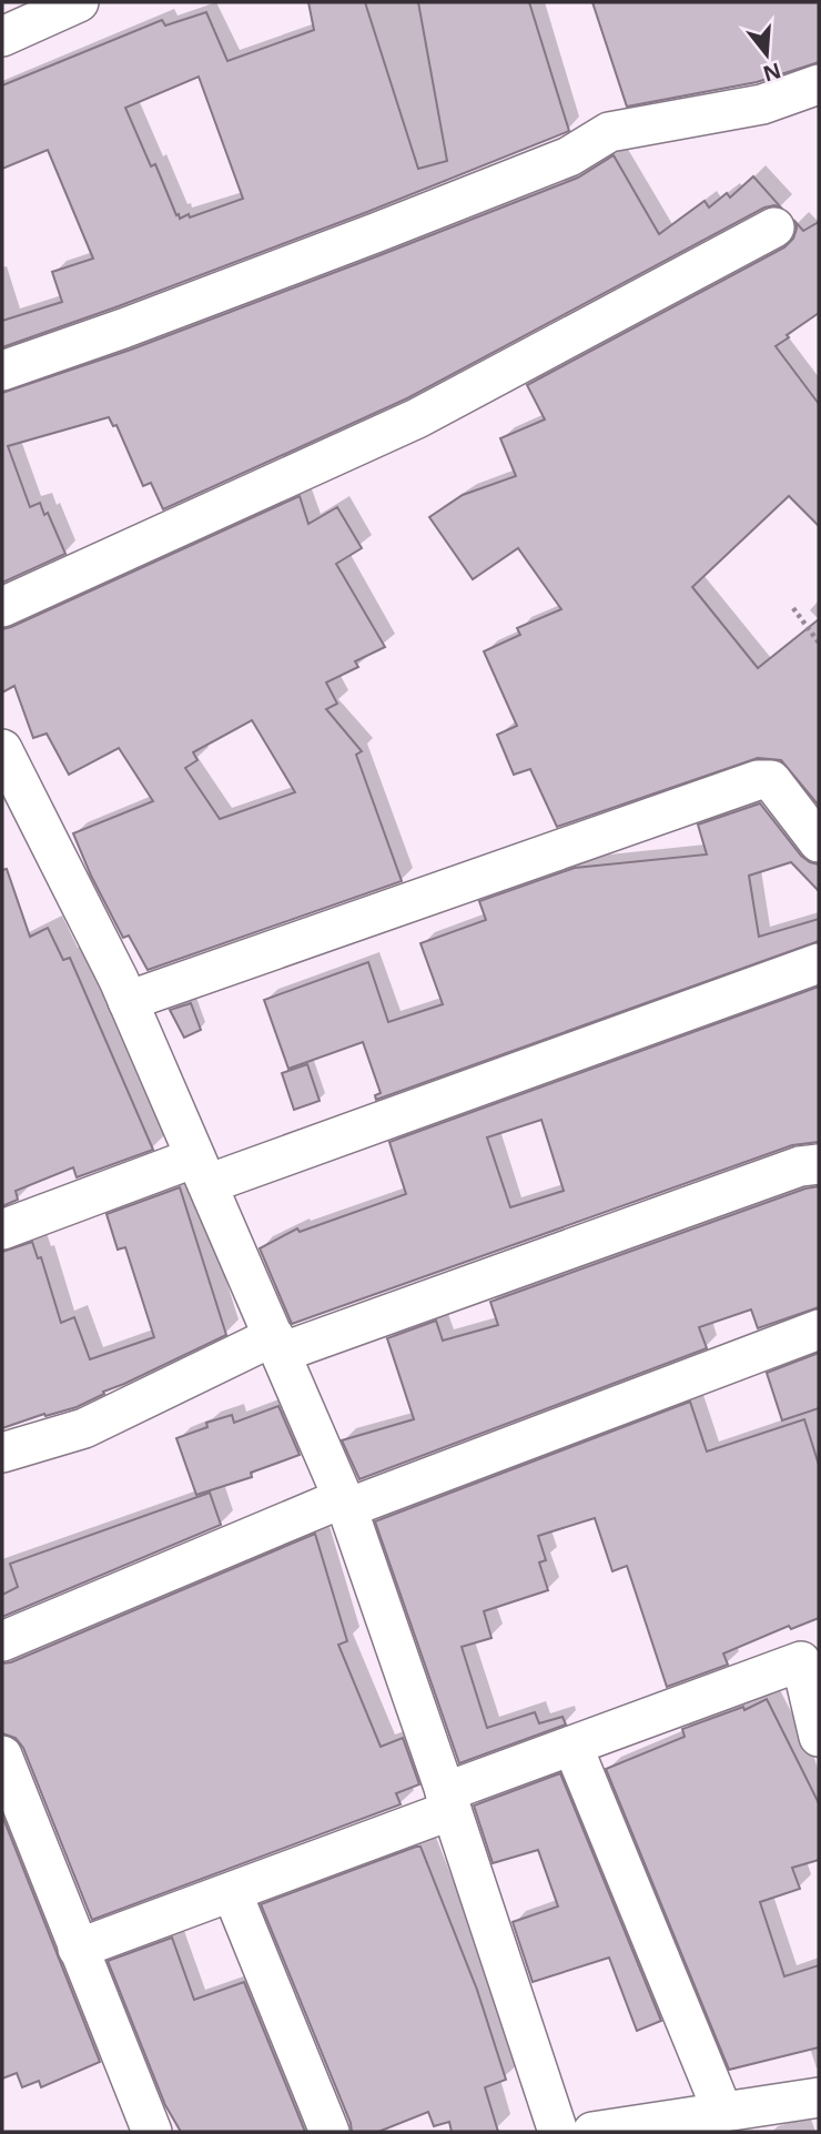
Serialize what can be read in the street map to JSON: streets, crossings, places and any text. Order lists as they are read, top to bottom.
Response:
{
  "north": "bottom"
}
